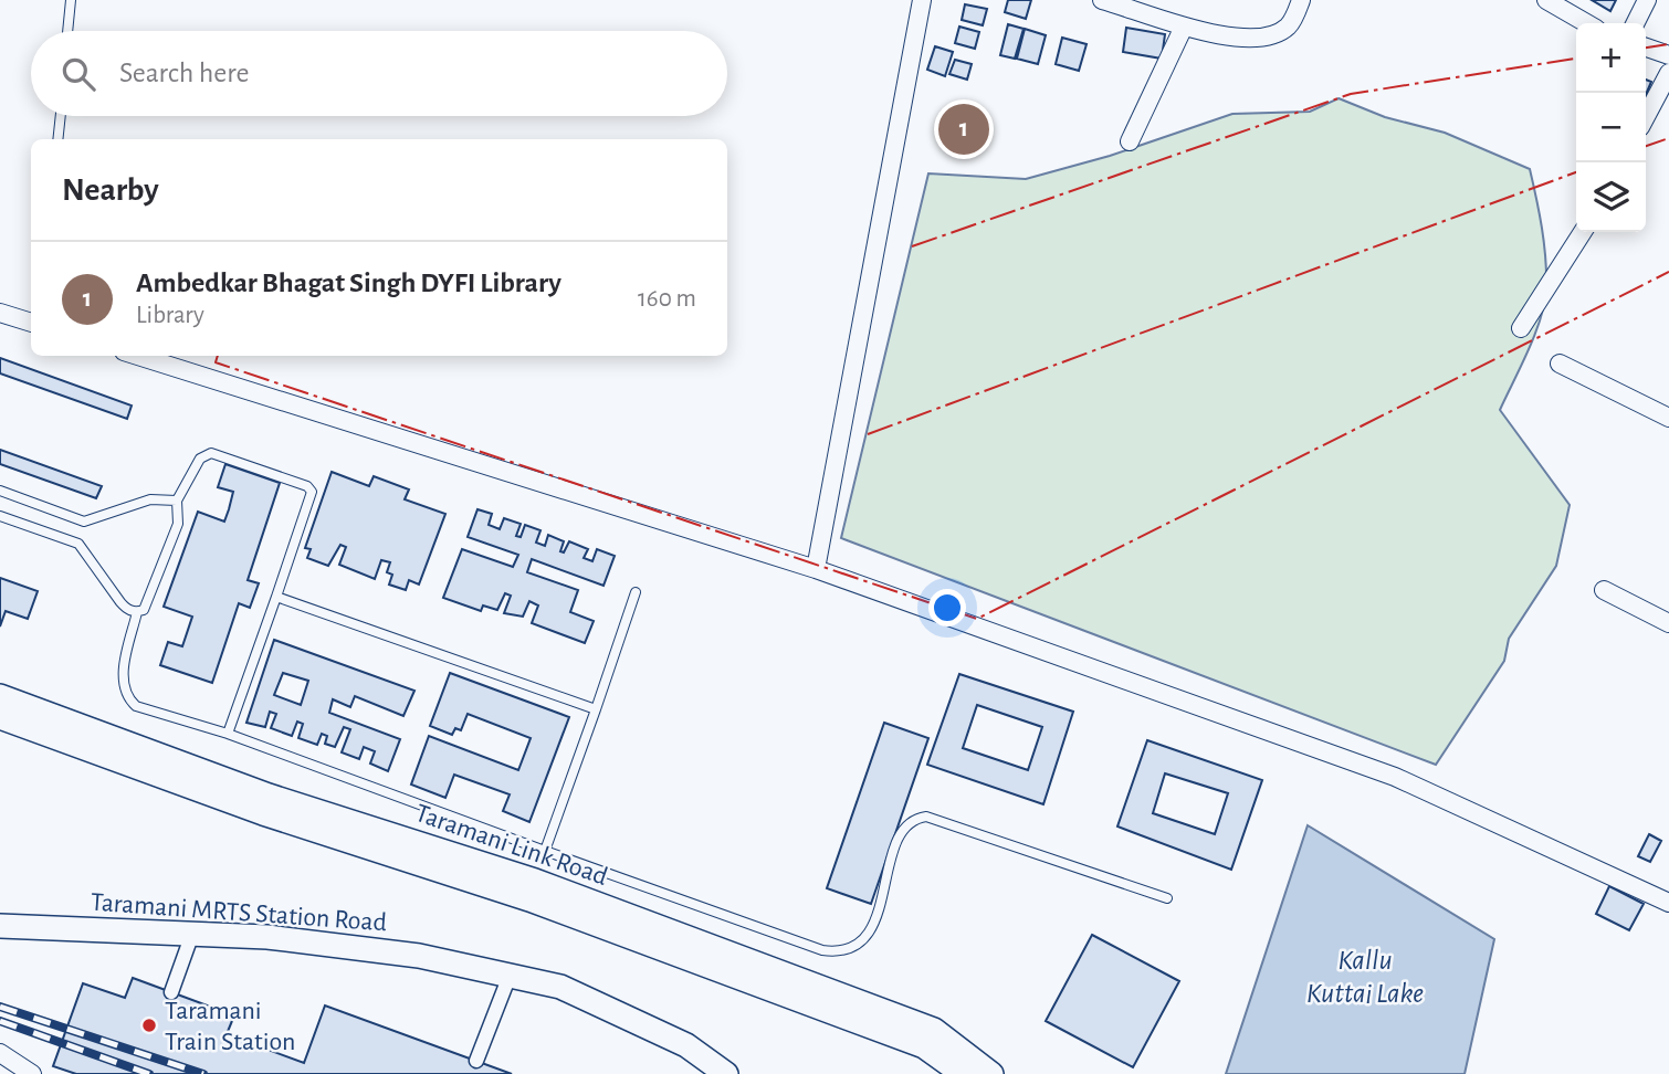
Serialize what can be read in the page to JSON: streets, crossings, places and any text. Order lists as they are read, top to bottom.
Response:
{
  "streets": {
    "street": ["Taramani Link Road", "Taramani MRTS Station Road"]
  },
  "water": ["Kallu Kuttai Lake"],
  "places": ["Taramani Train Station"],
  "page": {
    "map_buttons": ["+", "−"],
    "search": "Search here",
    "pins": "1",
    "heading": "Nearby",
    "list": [
      {
        "mark": "1",
        "name": "Ambedkar Bhagat Singh DYFI Library",
        "note": "Library",
        "value": "160 m"
      }
    ]
  }
}
